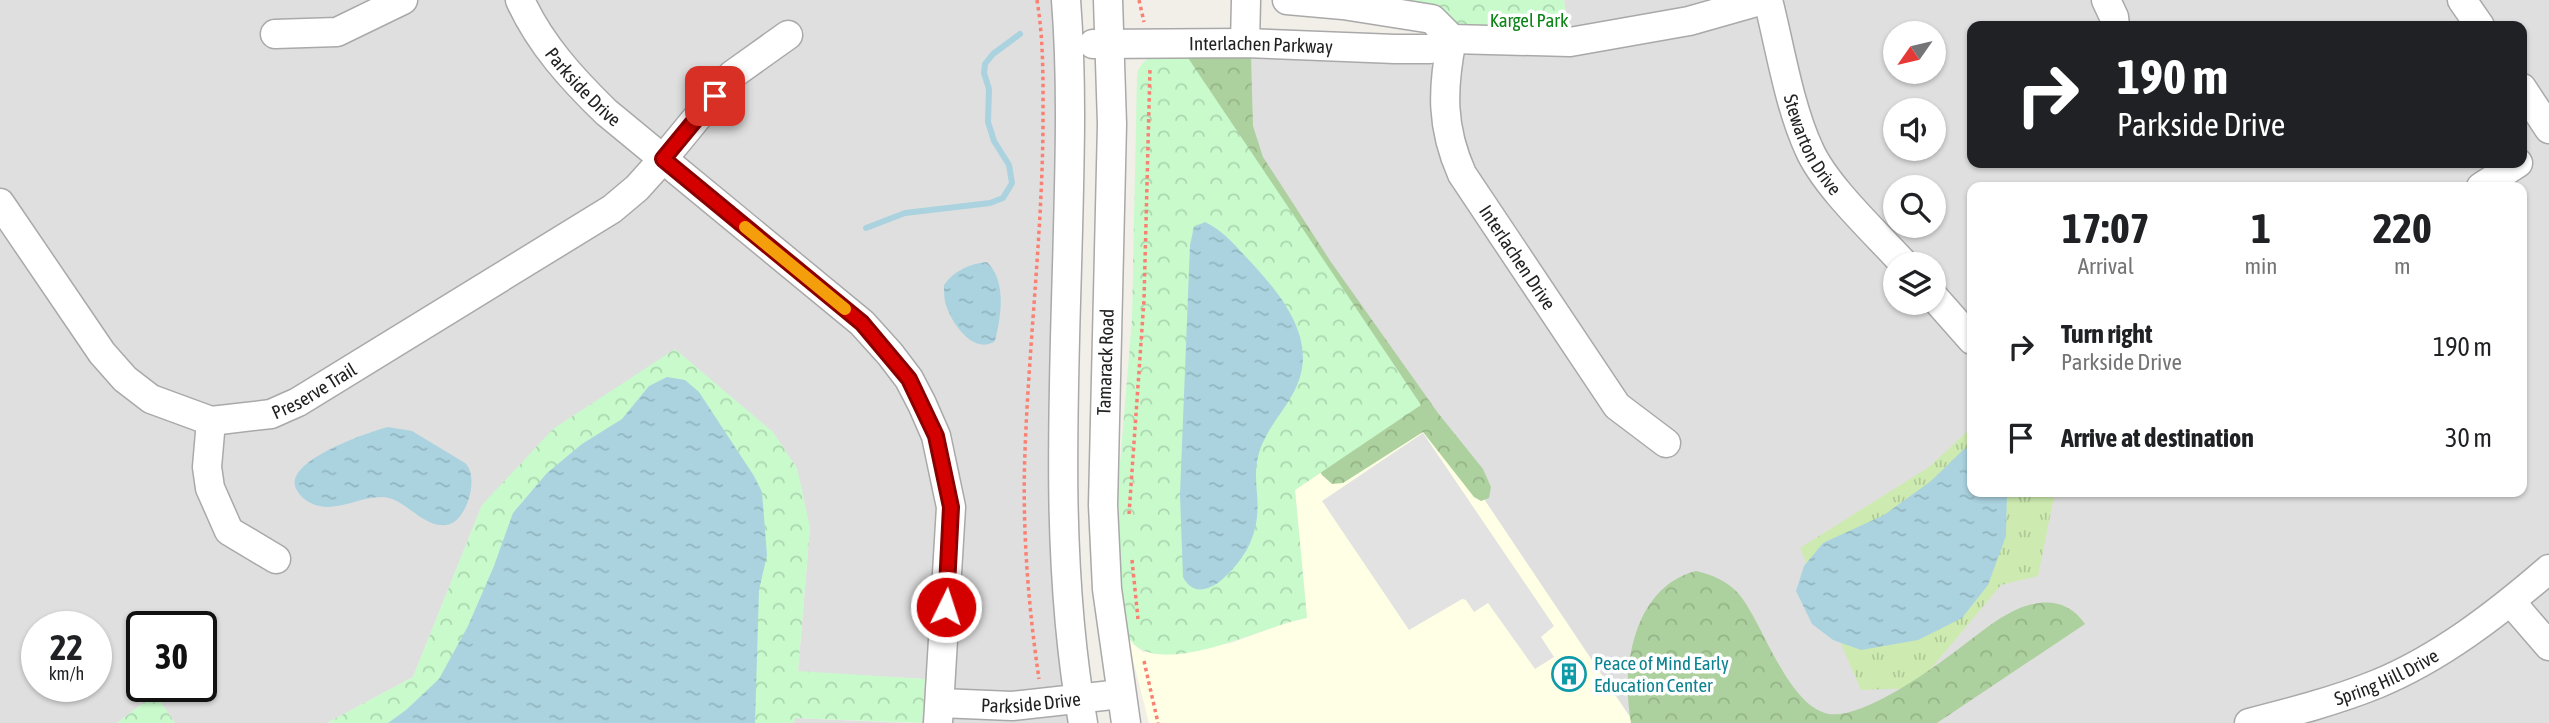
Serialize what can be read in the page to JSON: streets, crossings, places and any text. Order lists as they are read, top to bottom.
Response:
{
  "streets": {
    "street": [
      "Interlachen Parkway",
      "Parkside Drive",
      "Stewarton Drive",
      "Interlachen Drive",
      "Tamarack Road",
      "Preserve Trail",
      "Spring Hill Drive"
    ]
  },
  "crossings": [
    ["Interlachen Parkway", "Stewarton Drive"],
    ["Interlachen Parkway", "Interlachen Drive"],
    ["Interlachen Parkway", "Tamarack Road"],
    ["Parkside Drive", "Tamarack Road"],
    ["Parkside Drive", "Preserve Trail"]
  ],
  "parks": ["Kargel Park"],
  "places": {
    "building": ["Peace of Mind Early Education Center"]
  },
  "north": "bottom left",
  "page": {
    "turn": ["190 m", "Parkside Drive"],
    "eta": [
      "17:07",
      "Arrival",
      "1",
      "min",
      "220",
      "m"
    ],
    "list": [
      {
        "name": "Turn right",
        "note": "Parkside Drive",
        "value": "190 m"
      },
      {
        "name": "Arrive at destination",
        "value": "30 m"
      }
    ],
    "speed": "22 km/h",
    "limit": "30"
  }
}
